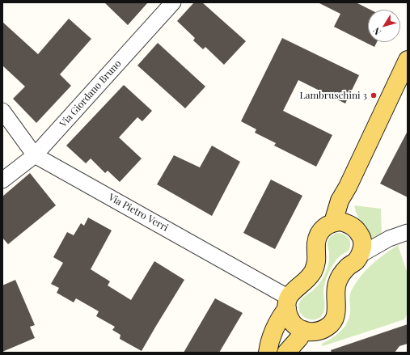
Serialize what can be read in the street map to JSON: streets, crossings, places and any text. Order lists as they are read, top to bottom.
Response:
{
  "streets": {
    "street": ["Via Giordano Bruno", "Via Pietro Verri"]
  },
  "crossings": [
    ["Via Giordano Bruno", "Via Pietro Verri"]
  ],
  "places": ["Lambruschini 3"],
  "north": "bottom left"
}
